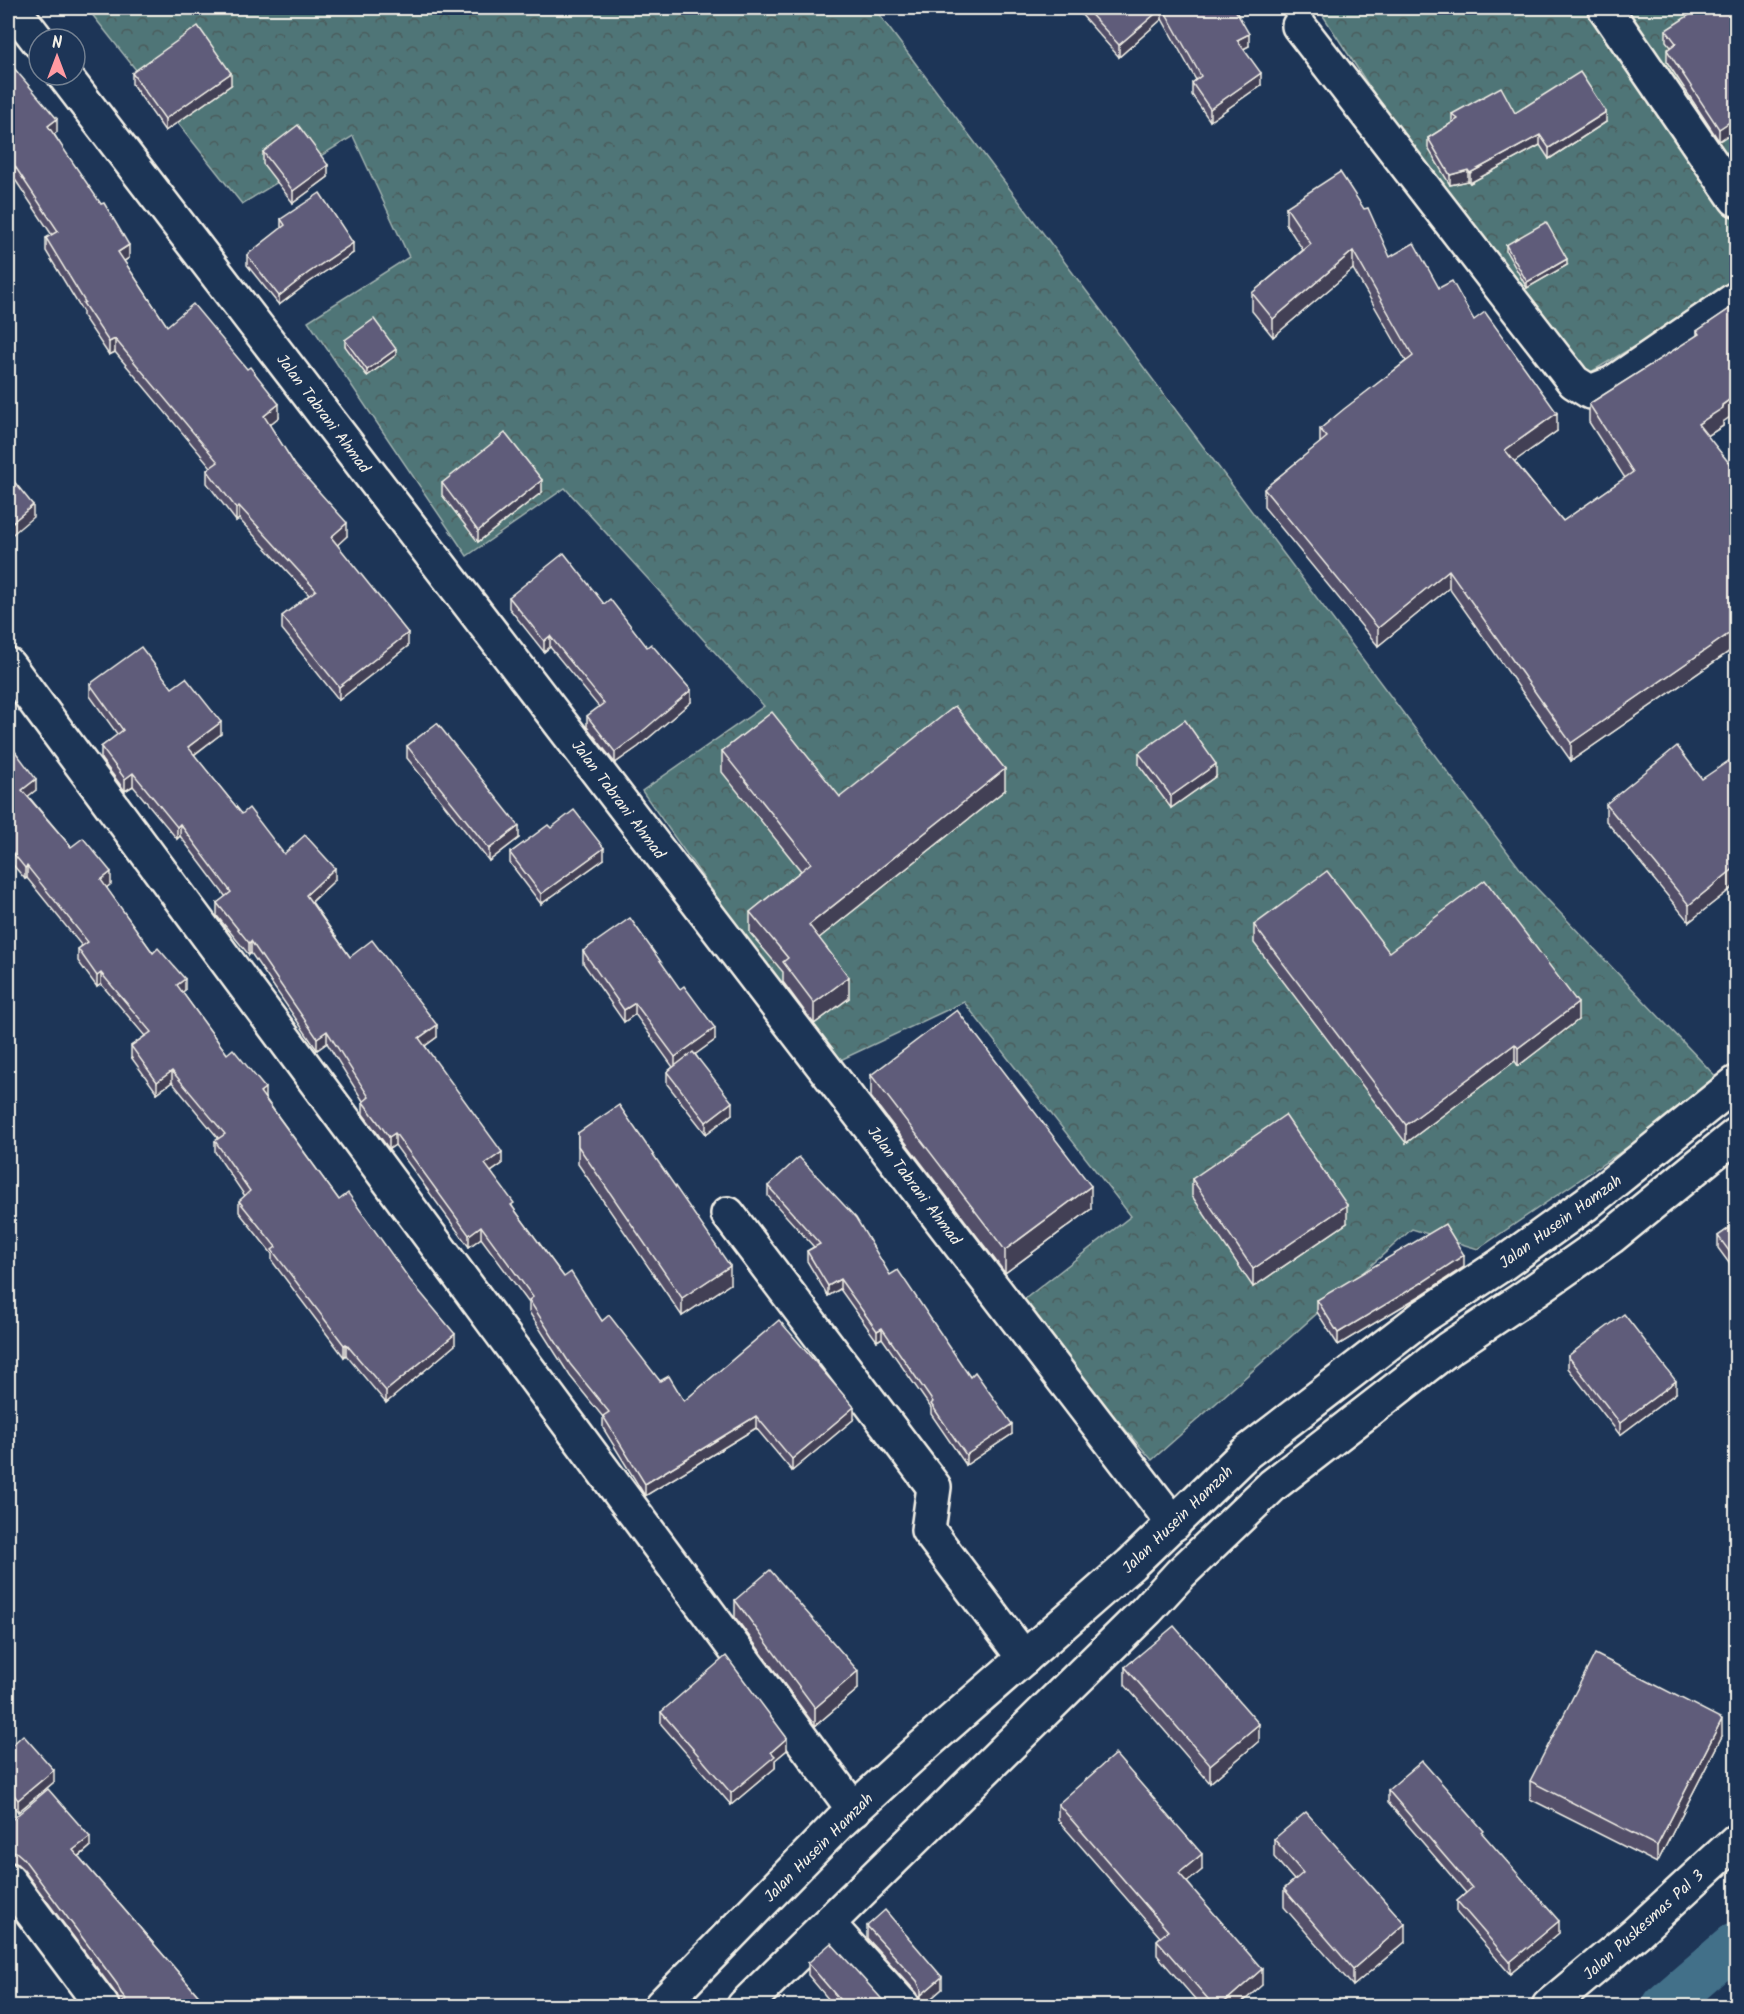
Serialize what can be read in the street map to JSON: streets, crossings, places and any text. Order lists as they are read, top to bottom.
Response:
{
  "streets": {
    "street": ["Jalan Tabrani Ahmad", "Jalan Husein Hamzah", "Jalan Puskesmas Pal 3"]
  },
  "crossings": [
    ["Jalan Tabrani Ahmad", "Jalan Husein Hamzah"]
  ],
  "north": "top"
}
